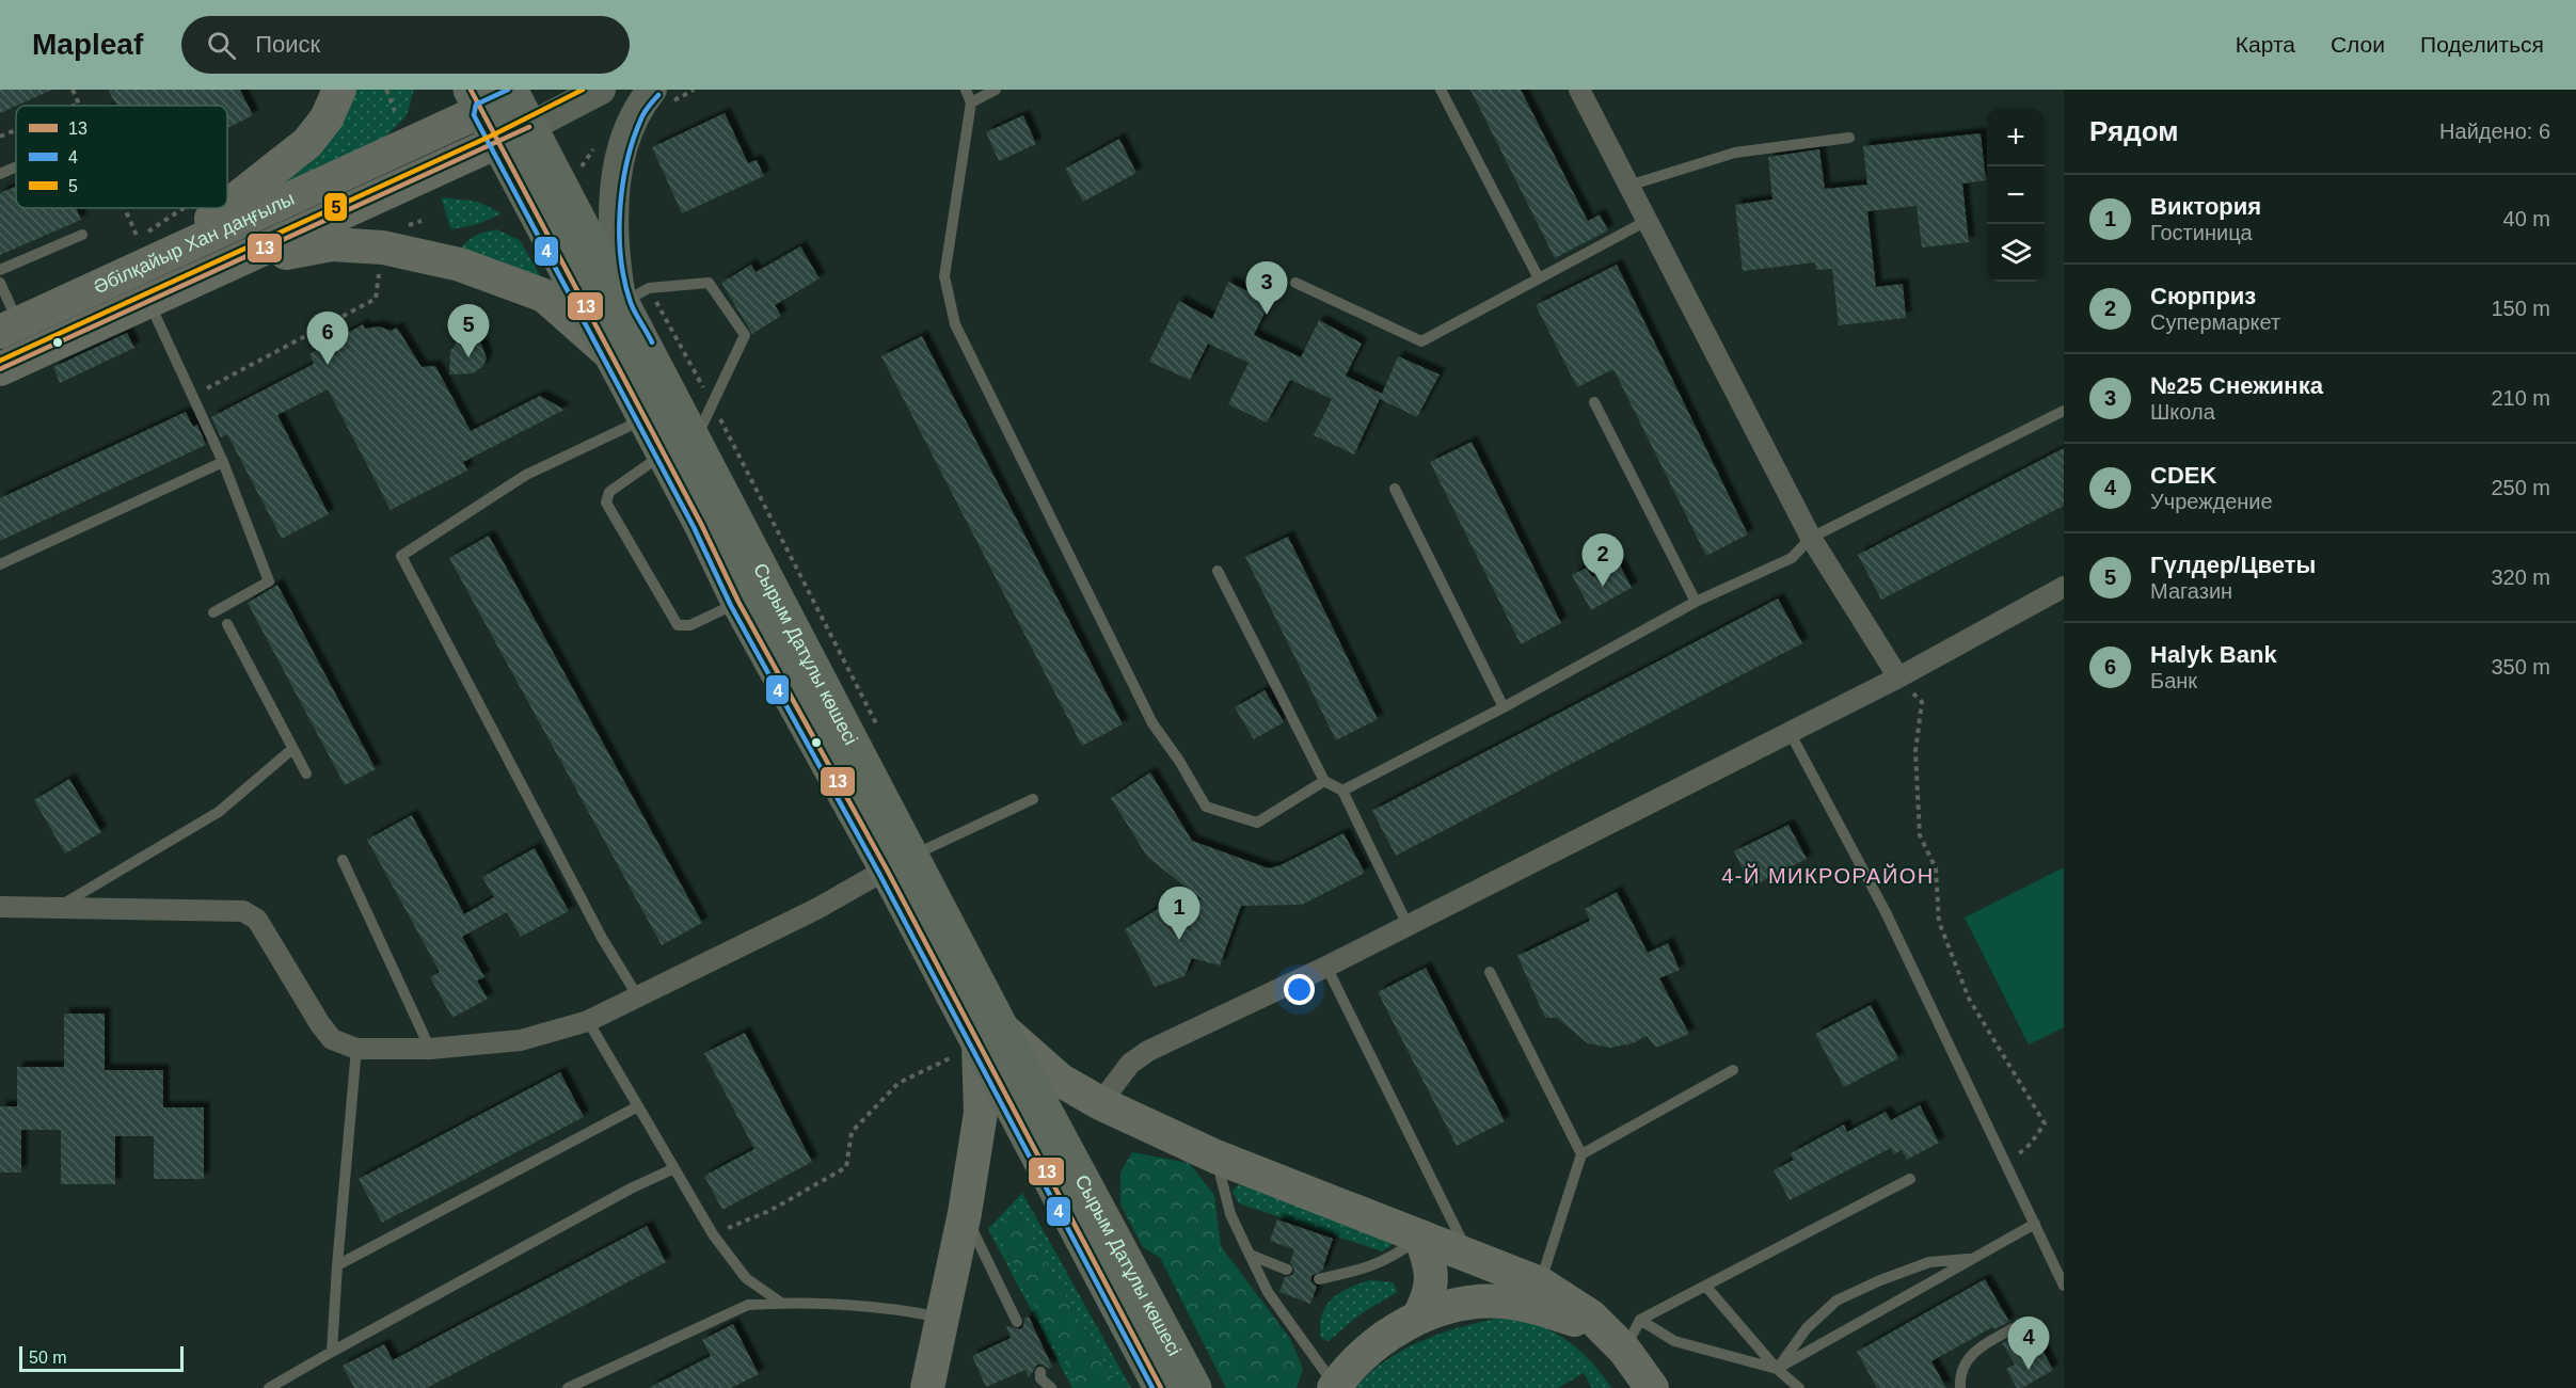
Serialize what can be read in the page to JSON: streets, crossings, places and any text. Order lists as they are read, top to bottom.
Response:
{
  "streets": {
    "highway": ["Сырым Датұлы көшесі"],
    "main road": ["Әбілқайыр Хан даңғылы"]
  },
  "crossings": [
    ["Әбілқайыр Хан даңғылы", "Сырым Датұлы көшесі"]
  ],
  "districts": ["4-Й МИКРОРАЙОН"],
  "lines": ["transit line 13", "transit line 4", "transit line 5"],
  "legend": ["13", "4", "5"],
  "scale_bar": "50 m",
  "page": {
    "header": "Mapleaf",
    "search": "Поиск",
    "nav": ["Карта", "Слои", "Поделиться"],
    "heading": ["Рядом", "Найдено: 6"],
    "map_buttons": ["+", "−"],
    "list": [
      {
        "mark": "1",
        "name": "Виктория",
        "note": "Гостиница",
        "value": "40 m"
      },
      {
        "mark": "2",
        "name": "Сюрприз",
        "note": "Супермаркет",
        "value": "150 m"
      },
      {
        "mark": "3",
        "name": "№25 Снежинка",
        "note": "Школа",
        "value": "210 m"
      },
      {
        "mark": "4",
        "name": "CDEK",
        "note": "Учреждение",
        "value": "250 m"
      },
      {
        "mark": "5",
        "name": "Гүлдер/Цветы",
        "note": "Магазин",
        "value": "320 m"
      },
      {
        "mark": "6",
        "name": "Halyk Bank",
        "note": "Банк",
        "value": "350 m"
      }
    ],
    "pins": [
      "3",
      "5",
      "6",
      "2",
      "1",
      "4"
    ],
    "scale": "50 m"
  }
}
